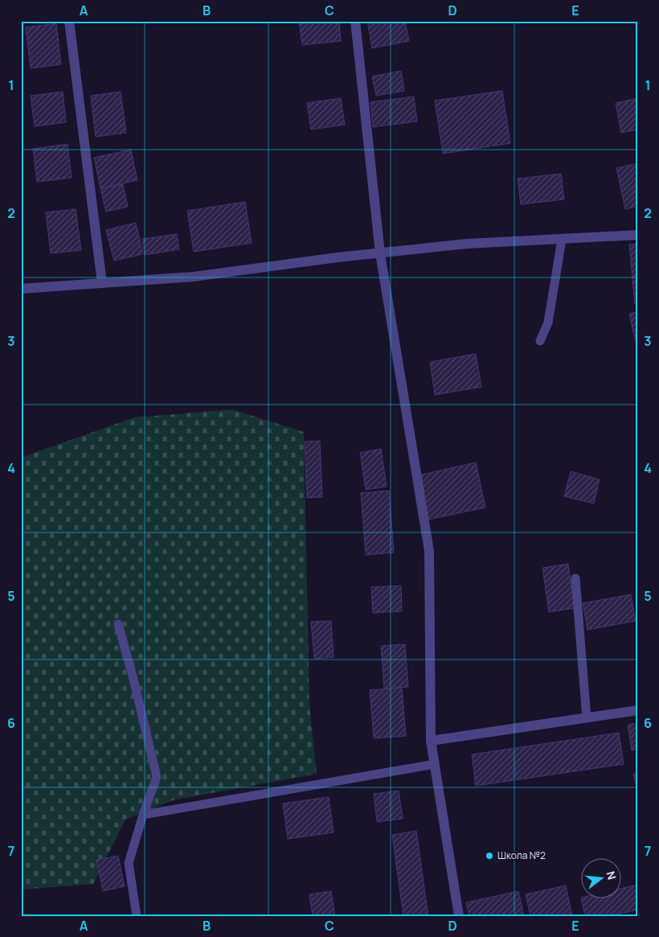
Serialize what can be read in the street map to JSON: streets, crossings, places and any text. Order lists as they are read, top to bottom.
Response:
{
  "places": ["Школа №2"],
  "north": "right",
  "grid": {
    "columns": [
      "A",
      "B",
      "C",
      "D",
      "E"
    ],
    "rows": [
      "1",
      "2",
      "3",
      "4",
      "5",
      "6",
      "7"
    ]
  }
}
